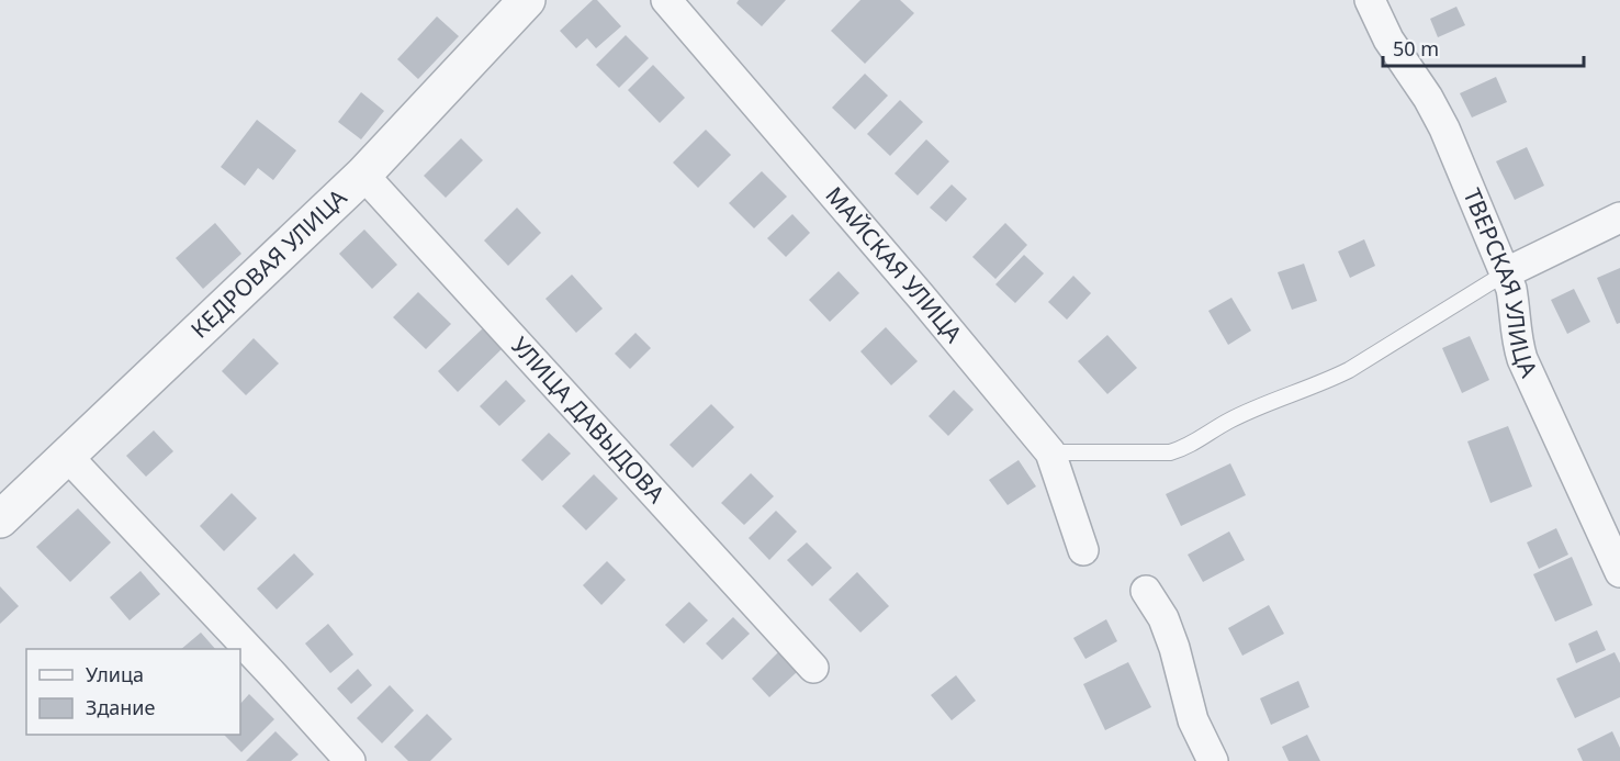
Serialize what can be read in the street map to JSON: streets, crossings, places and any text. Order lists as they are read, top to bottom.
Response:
{
  "streets": {
    "street": [
      "КЕДРОВАЯ УЛИЦА",
      "МАЙСКАЯ УЛИЦА",
      "ТВЕРСКАЯ УЛИЦА",
      "УЛИЦА ДАВЫДОВА"
    ]
  },
  "crossings": [
    ["КЕДРОВАЯ УЛИЦА", "УЛИЦА ДАВЫДОВА"]
  ],
  "legend": ["Улица", "Здание"],
  "scale_bar": "50 m"
}
